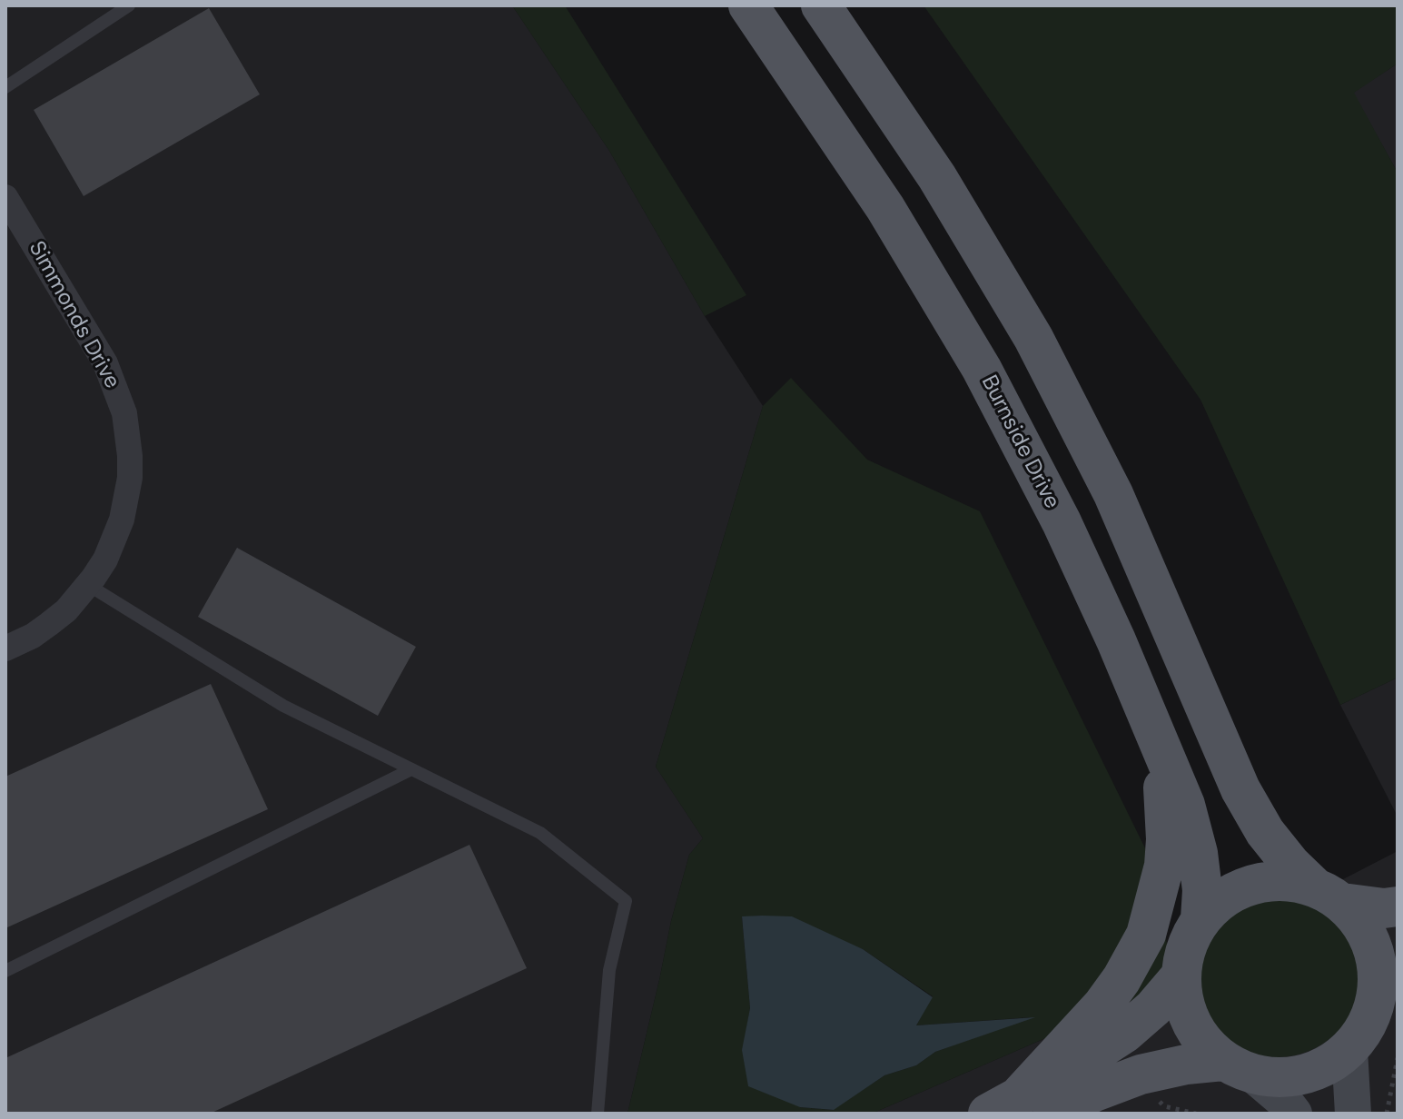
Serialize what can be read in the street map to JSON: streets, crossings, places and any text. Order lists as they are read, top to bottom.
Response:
{
  "streets": {
    "main road": ["Burnside Drive"],
    "street": ["Simmonds Drive"]
  }
}
